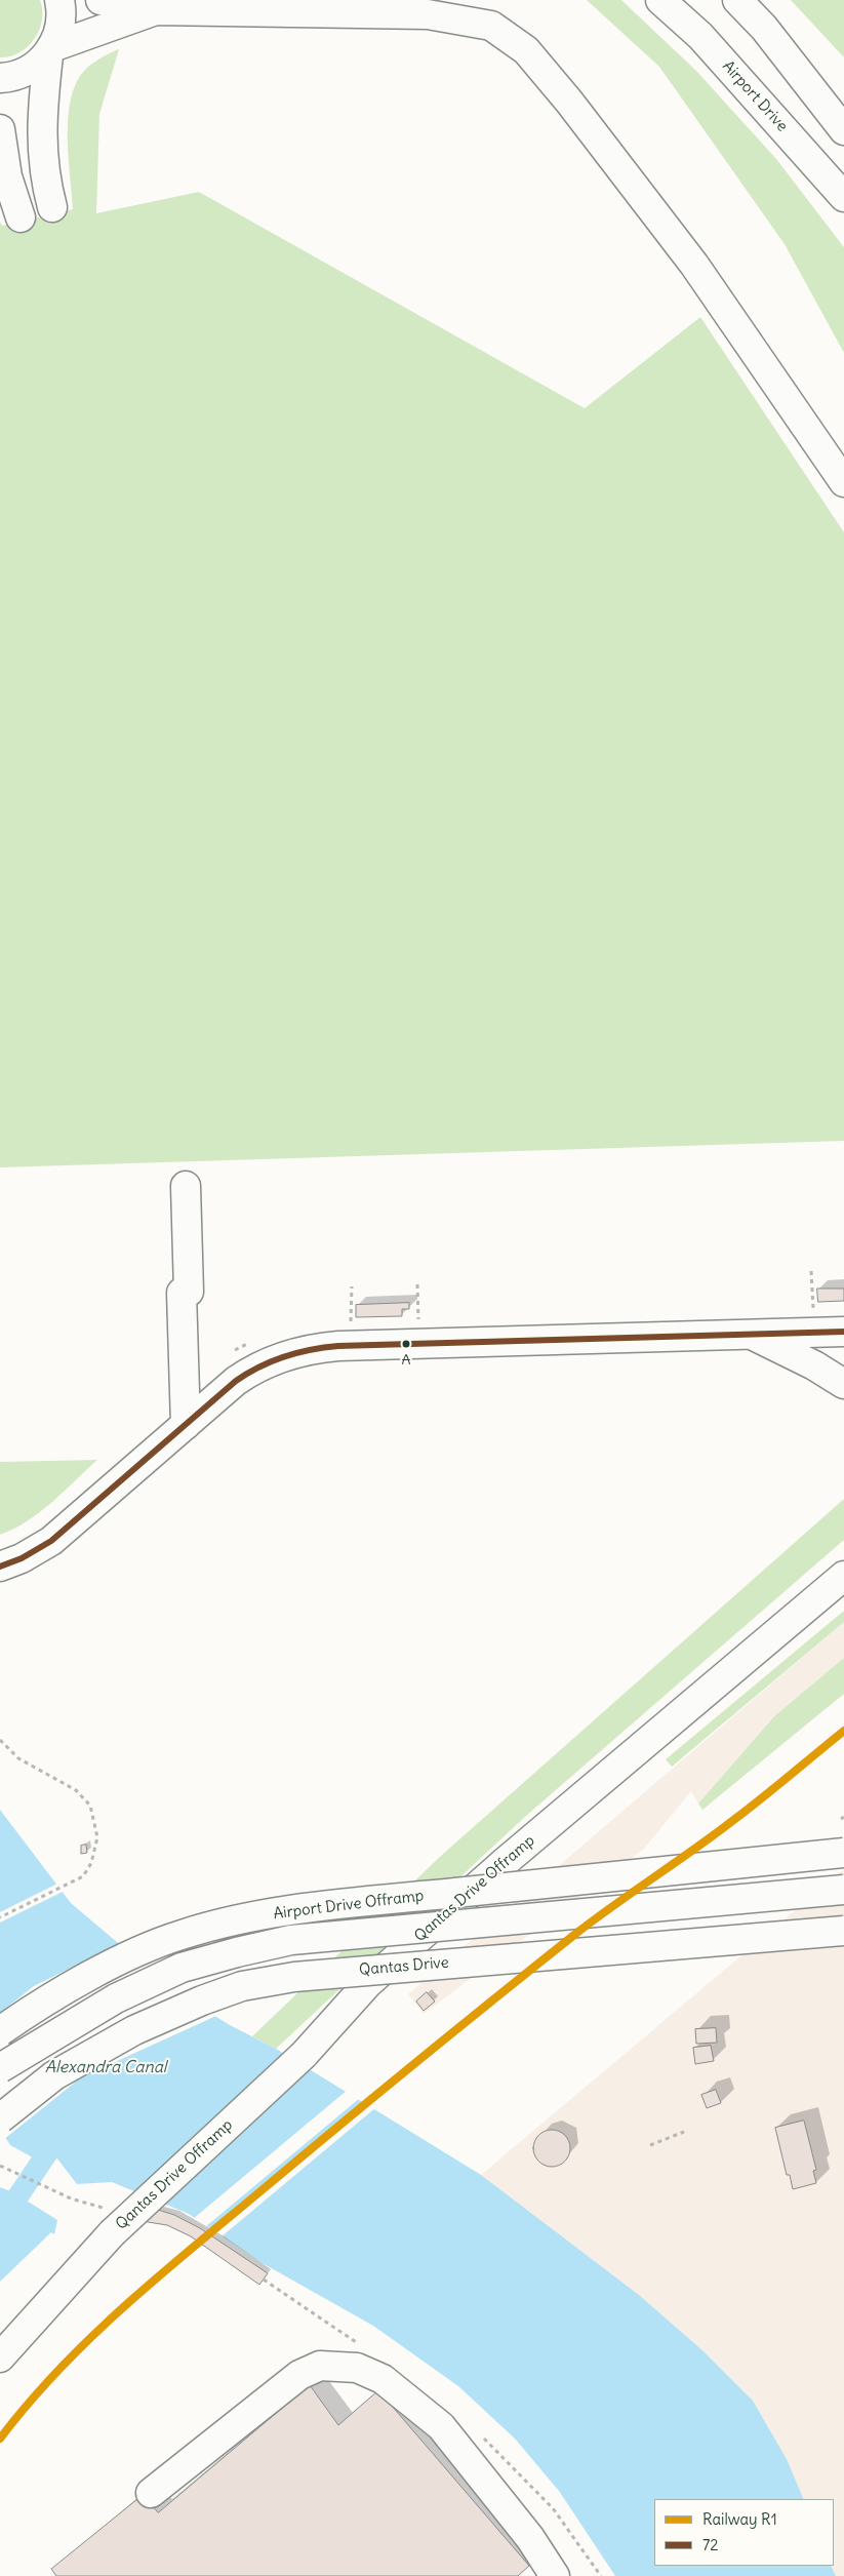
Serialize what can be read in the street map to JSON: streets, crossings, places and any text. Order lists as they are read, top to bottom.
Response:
{
  "streets": {
    "main road": [
      "Airport Drive",
      "Qantas Drive Offramp",
      "Airport Drive Offramp",
      "Qantas Drive"
    ]
  },
  "water": ["Alexandra Canal"],
  "places": ["A"],
  "lines": ["transit line 72", "rail line R1"],
  "legend": ["Railway R1", "72"]
}
